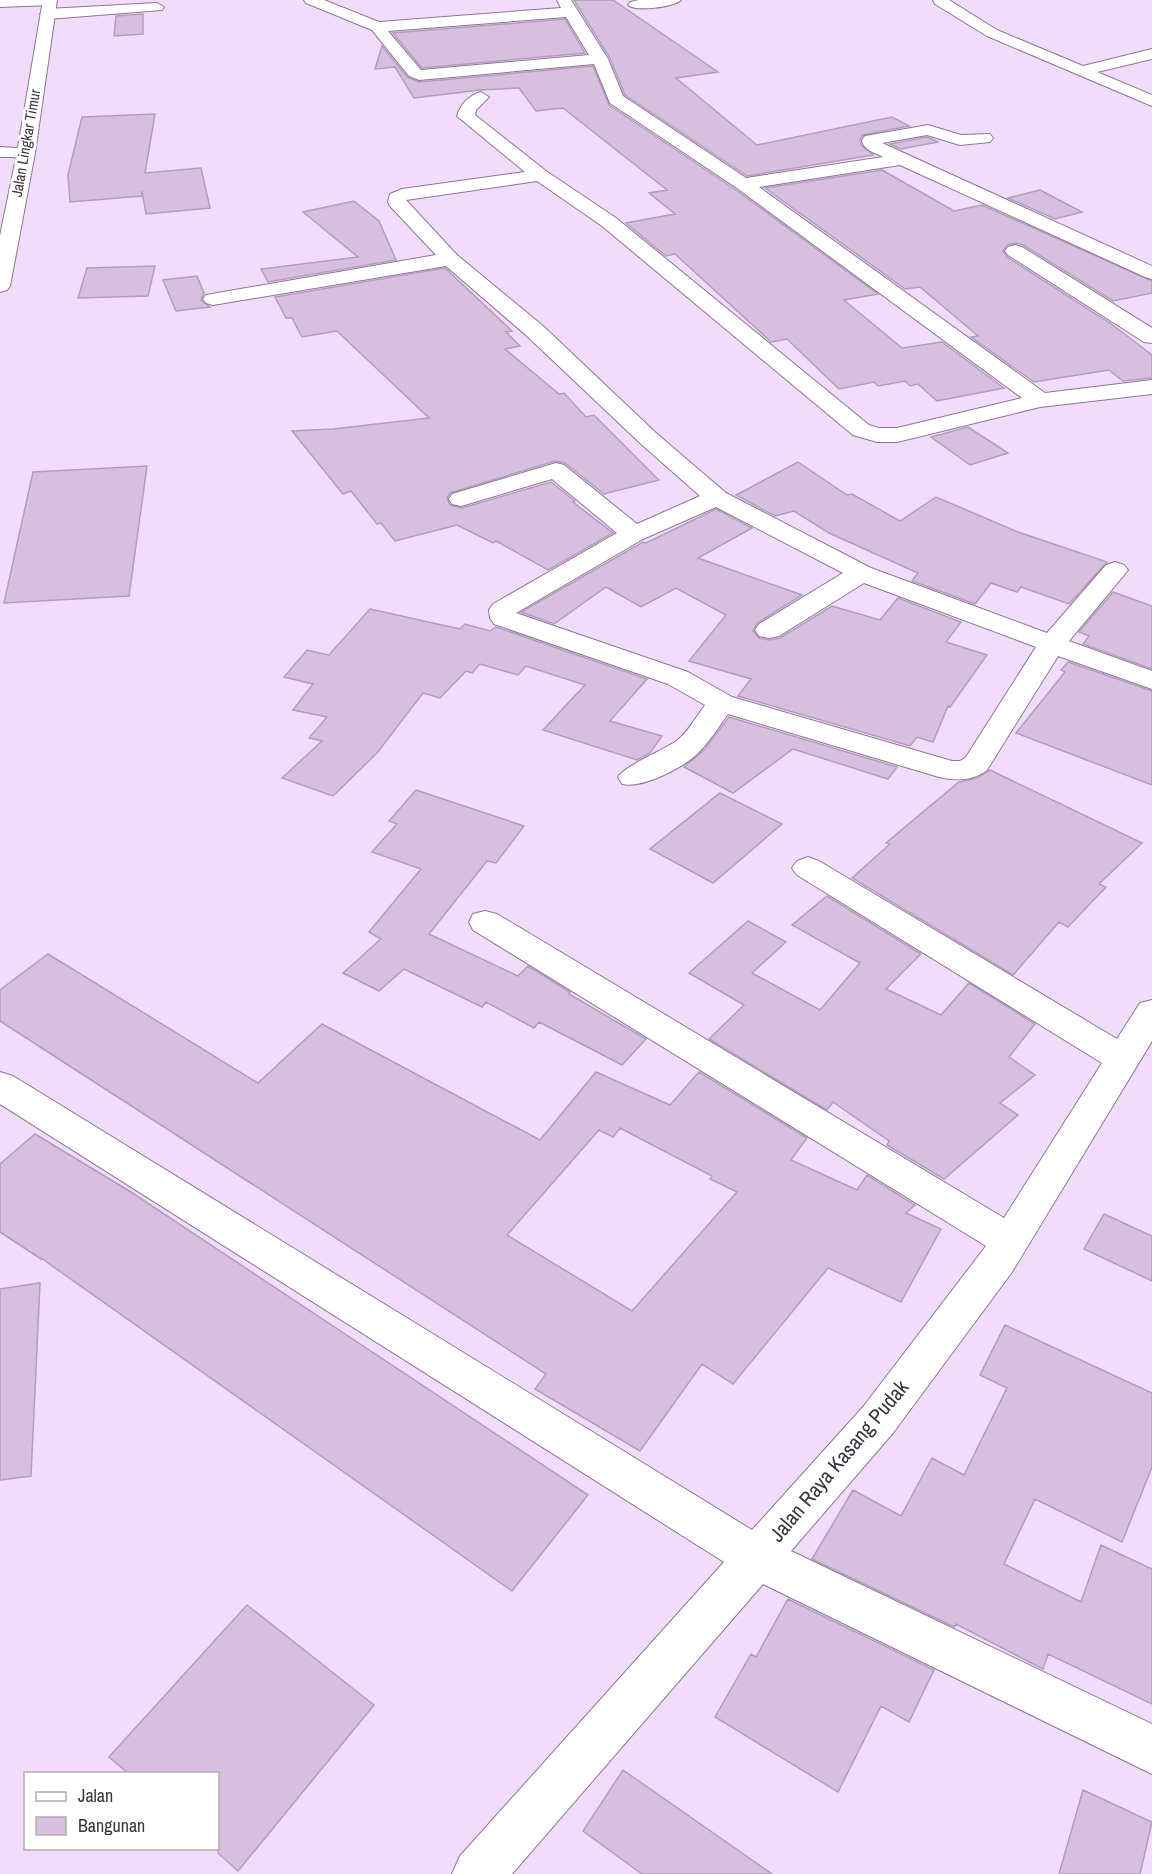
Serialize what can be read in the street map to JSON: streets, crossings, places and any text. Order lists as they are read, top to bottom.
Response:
{
  "streets": {
    "main road": ["Jalan Lingkar Timur", "Jalan Raya Kasang Pudak"]
  },
  "legend": ["Jalan", "Bangunan"]
}
